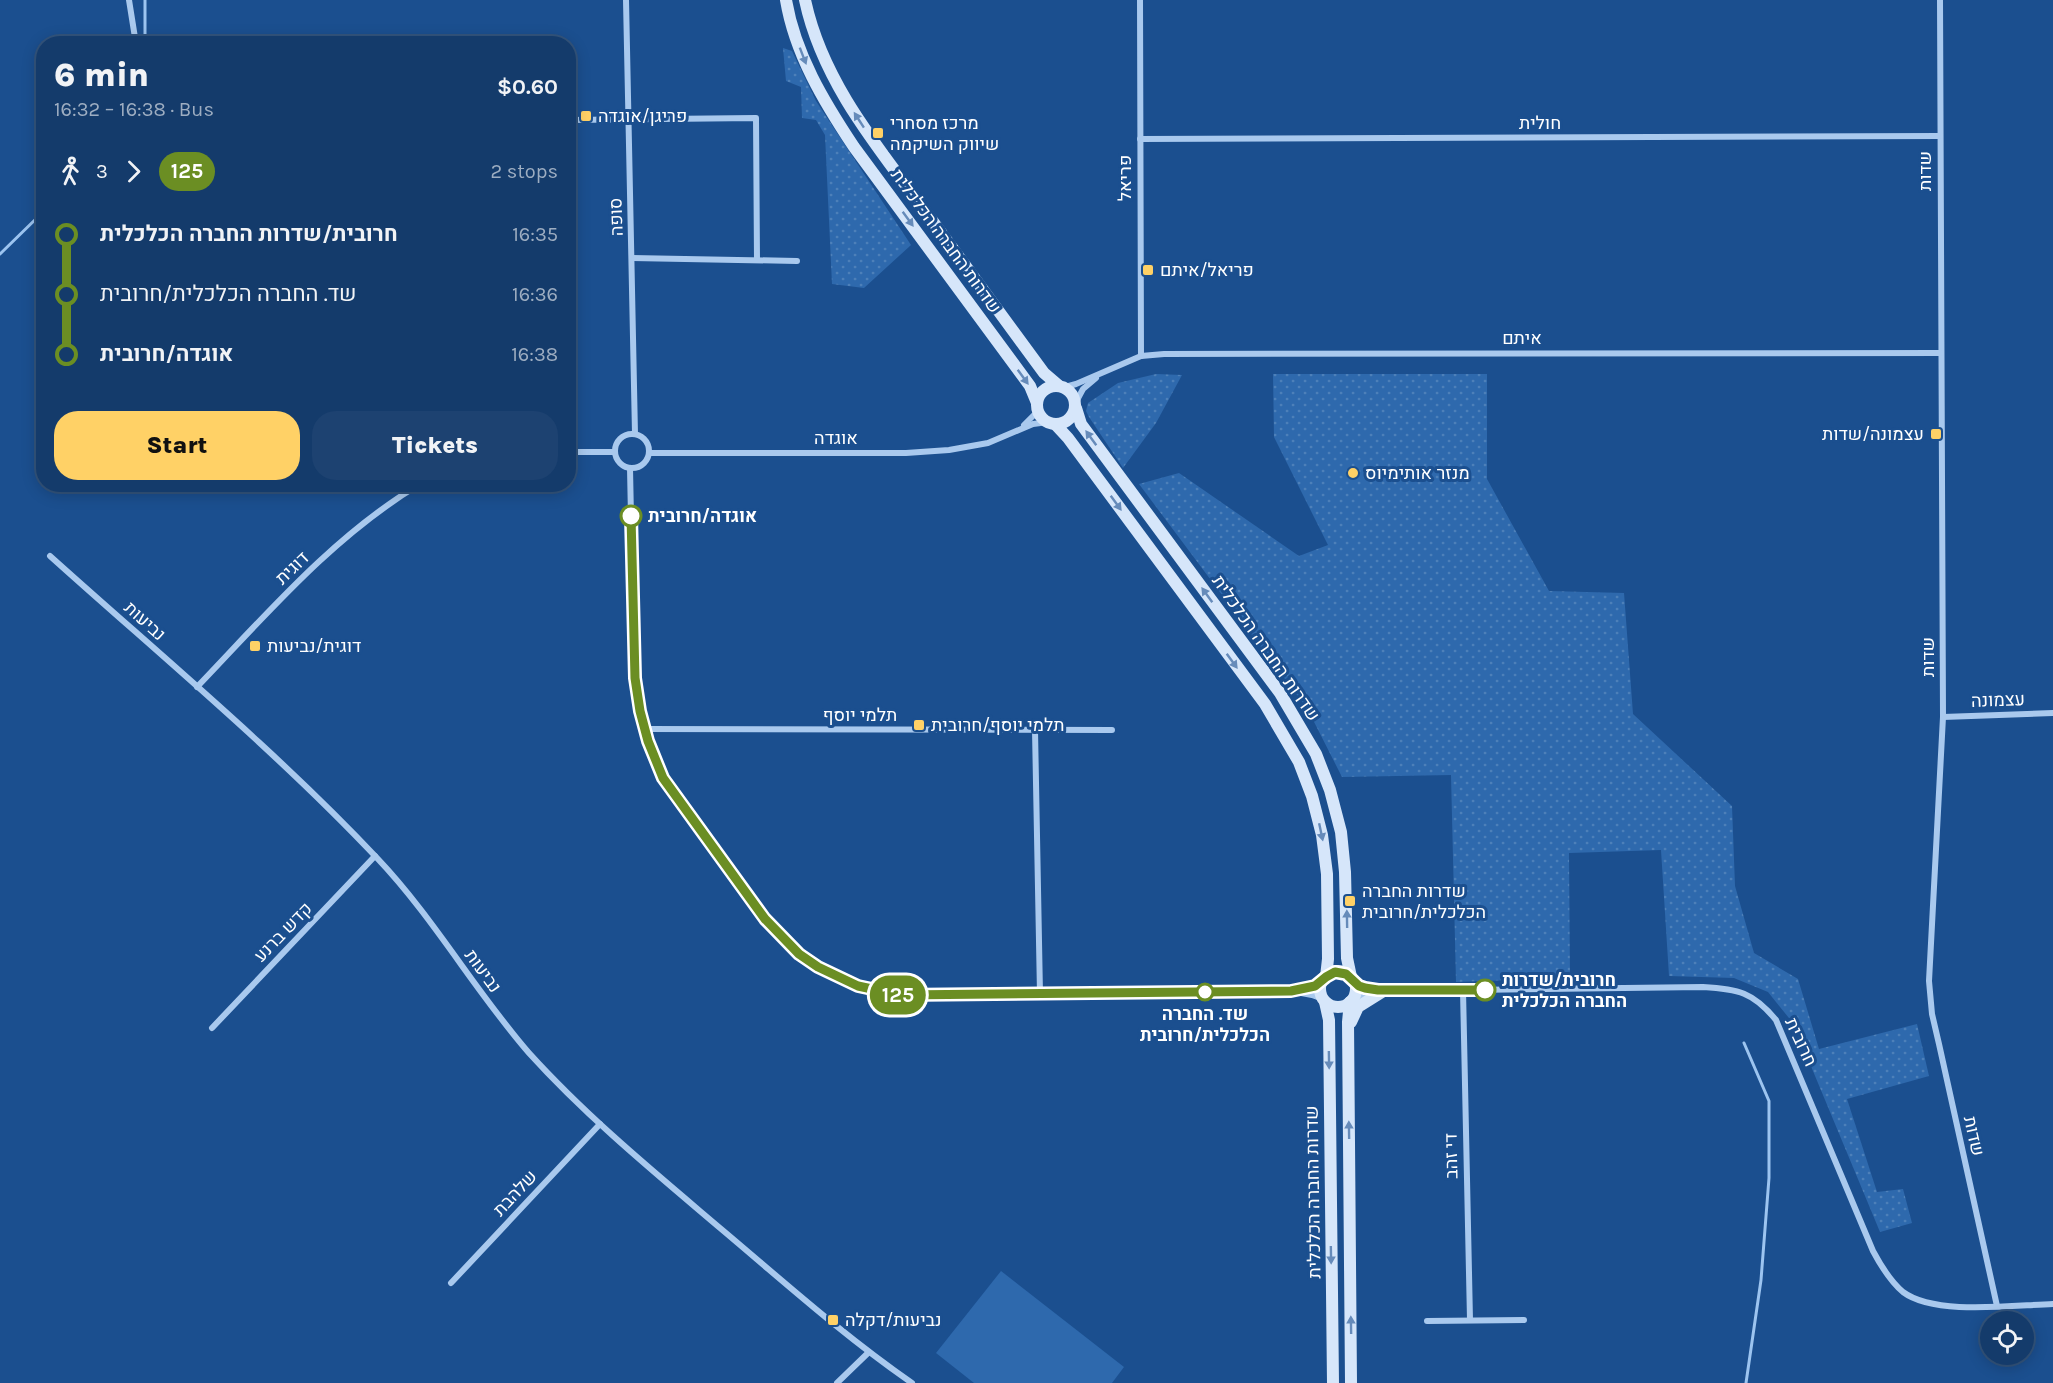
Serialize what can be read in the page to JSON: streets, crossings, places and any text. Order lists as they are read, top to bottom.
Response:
{
  "streets": {
    "main road": ["שדרות החברה הכלכלית"],
    "street": [
      "חולית",
      "שדות",
      "פריאל",
      "סופה",
      "איתם",
      "אוגדה",
      "דוגית",
      "נביעות",
      "עצמונה",
      "תלמי יוסף",
      "קדש ברנע",
      "חרובית",
      "די זהב",
      "שלהבת"
    ]
  },
  "crossings": [
    ["חולית", "שדות"],
    ["חולית", "פריאל"],
    ["שדות", "איתם"],
    ["שדות", "עצמונה"],
    ["שדות", "חרובית"],
    ["פריאל", "איתם"],
    ["סופה", "אוגדה"],
    ["שדרות החברה הכלכלית", "איתם"],
    ["שדרות החברה הכלכלית", "אוגדה"],
    ["שדרות החברה הכלכלית", "חרובית"],
    ["איתם", "אוגדה"],
    ["דוגית", "נביעות"],
    ["נביעות", "קדש ברנע"],
    ["נביעות", "שלהבת"],
    ["חרובית", "די זהב"]
  ],
  "places": {
    "transit": [
      "פריגן/אוגדה",
      "מרכז מסחרי שיווק השיקמה",
      "פריאל/איתם",
      "עצמונה/שדות",
      "דוגית/נביעות",
      "תלמי יוסף/חרובית",
      "שדרות החברה הכלכלית/חרובית",
      "נביעות/דקלה"
    ],
    "other": [
      "מנזר אותימיוס",
      "אוגדה/חרובית",
      "חרובית/שדרות החברה הכלכלית",
      "שד. החברה הכלכלית/חרובית"
    ]
  },
  "lines": ["bus line 125"],
  "page": {
    "on_map": "125",
    "heading": ["6 min", "16:32 – 16:38 · Bus", "$0.60"],
    "legs": ["3", "125", "2 stops"],
    "list": [
      {
        "name": "חרובית/שדרות החברה הכלכלית",
        "value": "16:35"
      },
      {
        "name": "שד. החברה הכלכלית/חרובית",
        "value": "16:36"
      },
      {
        "name": "אוגדה/חרובית",
        "value": "16:38"
      }
    ],
    "buttons": ["Start", "Tickets"]
  }
}
